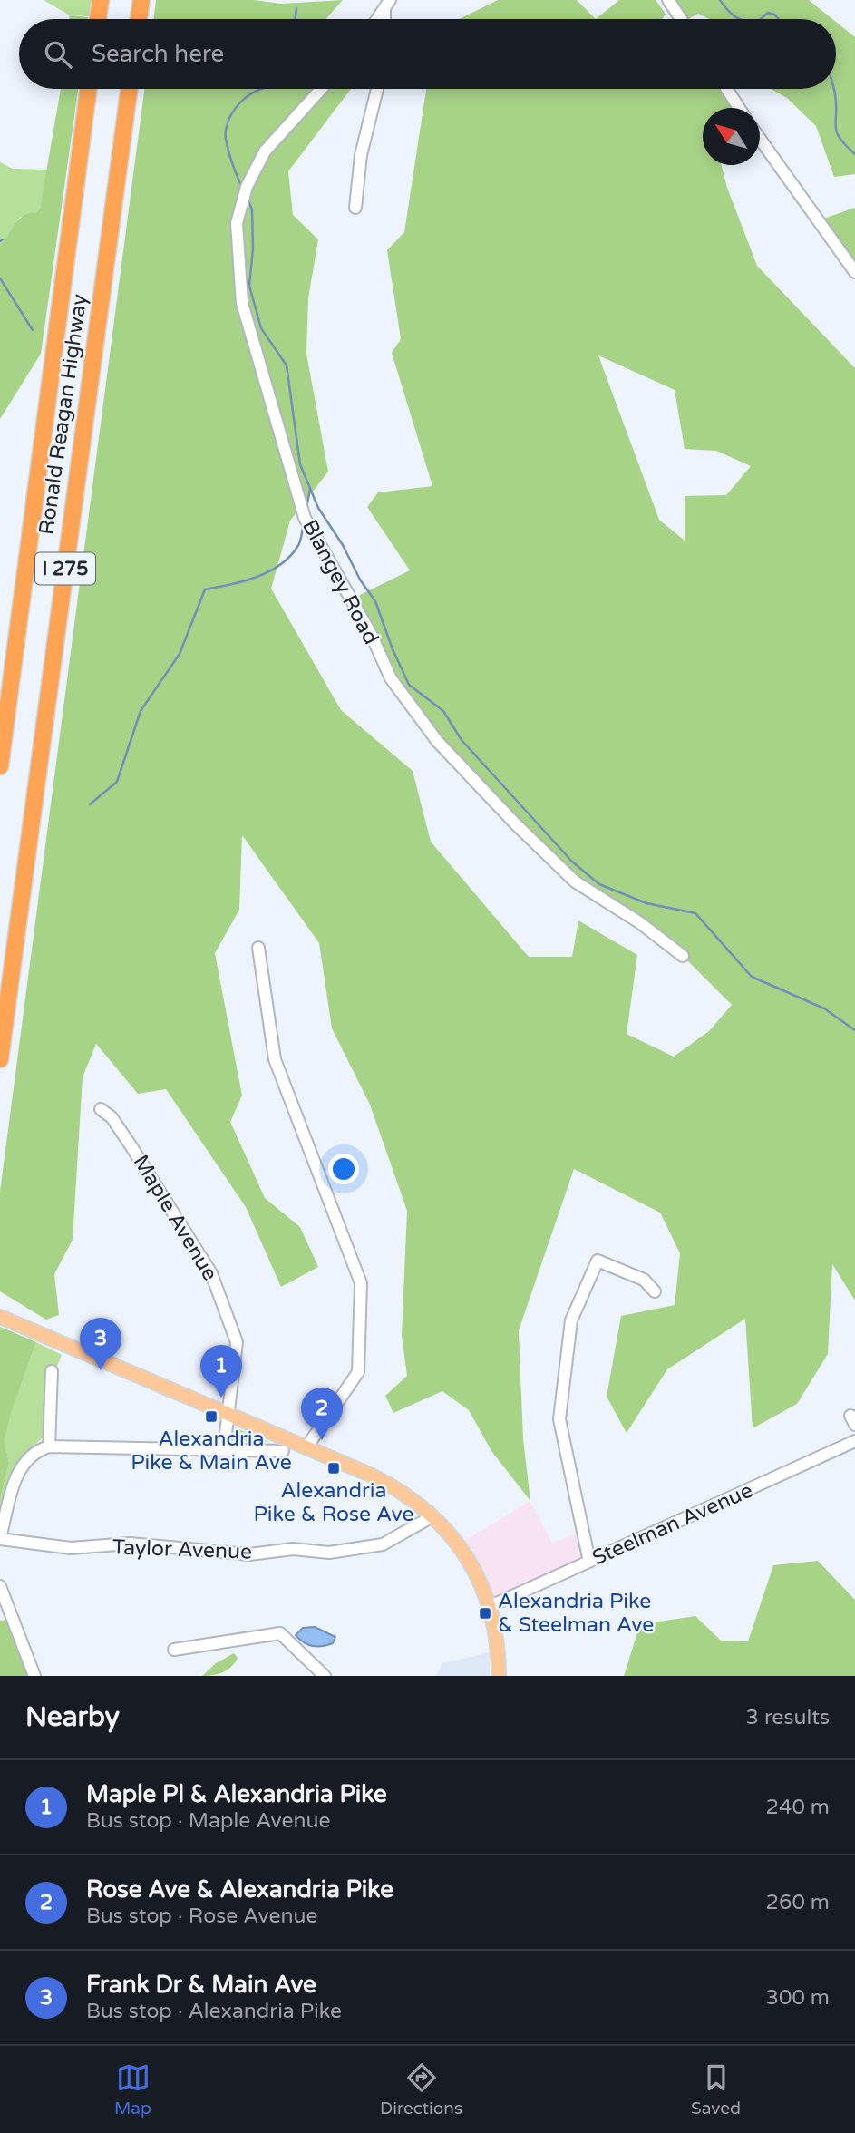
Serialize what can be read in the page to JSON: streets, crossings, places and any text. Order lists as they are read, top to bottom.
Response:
{
  "streets": {
    "highway": ["Ronald Reagan Highway", "I 275"],
    "street": [
      "Blangey Road",
      "Maple Avenue",
      "Steelman Avenue",
      "Taylor Avenue"
    ]
  },
  "places": {
    "transit": ["Alexandria Pike & Main Ave", "Alexandria Pike & Rose Ave", "Alexandria Pike & Steelman Ave"]
  },
  "north": "top left",
  "page": {
    "search": "Search here",
    "pins": ["3", "1", "2"],
    "heading": ["Nearby", "3 results"],
    "list": [
      {
        "mark": "1",
        "name": "Maple Pl & Alexandria Pike",
        "note": "Bus stop · Maple Avenue",
        "value": "240 m"
      },
      {
        "mark": "2",
        "name": "Rose Ave & Alexandria Pike",
        "note": "Bus stop · Rose Avenue",
        "value": "260 m"
      },
      {
        "mark": "3",
        "name": "Frank Dr & Main Ave",
        "note": "Bus stop · Alexandria Pike",
        "value": "300 m"
      }
    ],
    "nav": ["Map", "Directions", "Saved"]
  }
}
